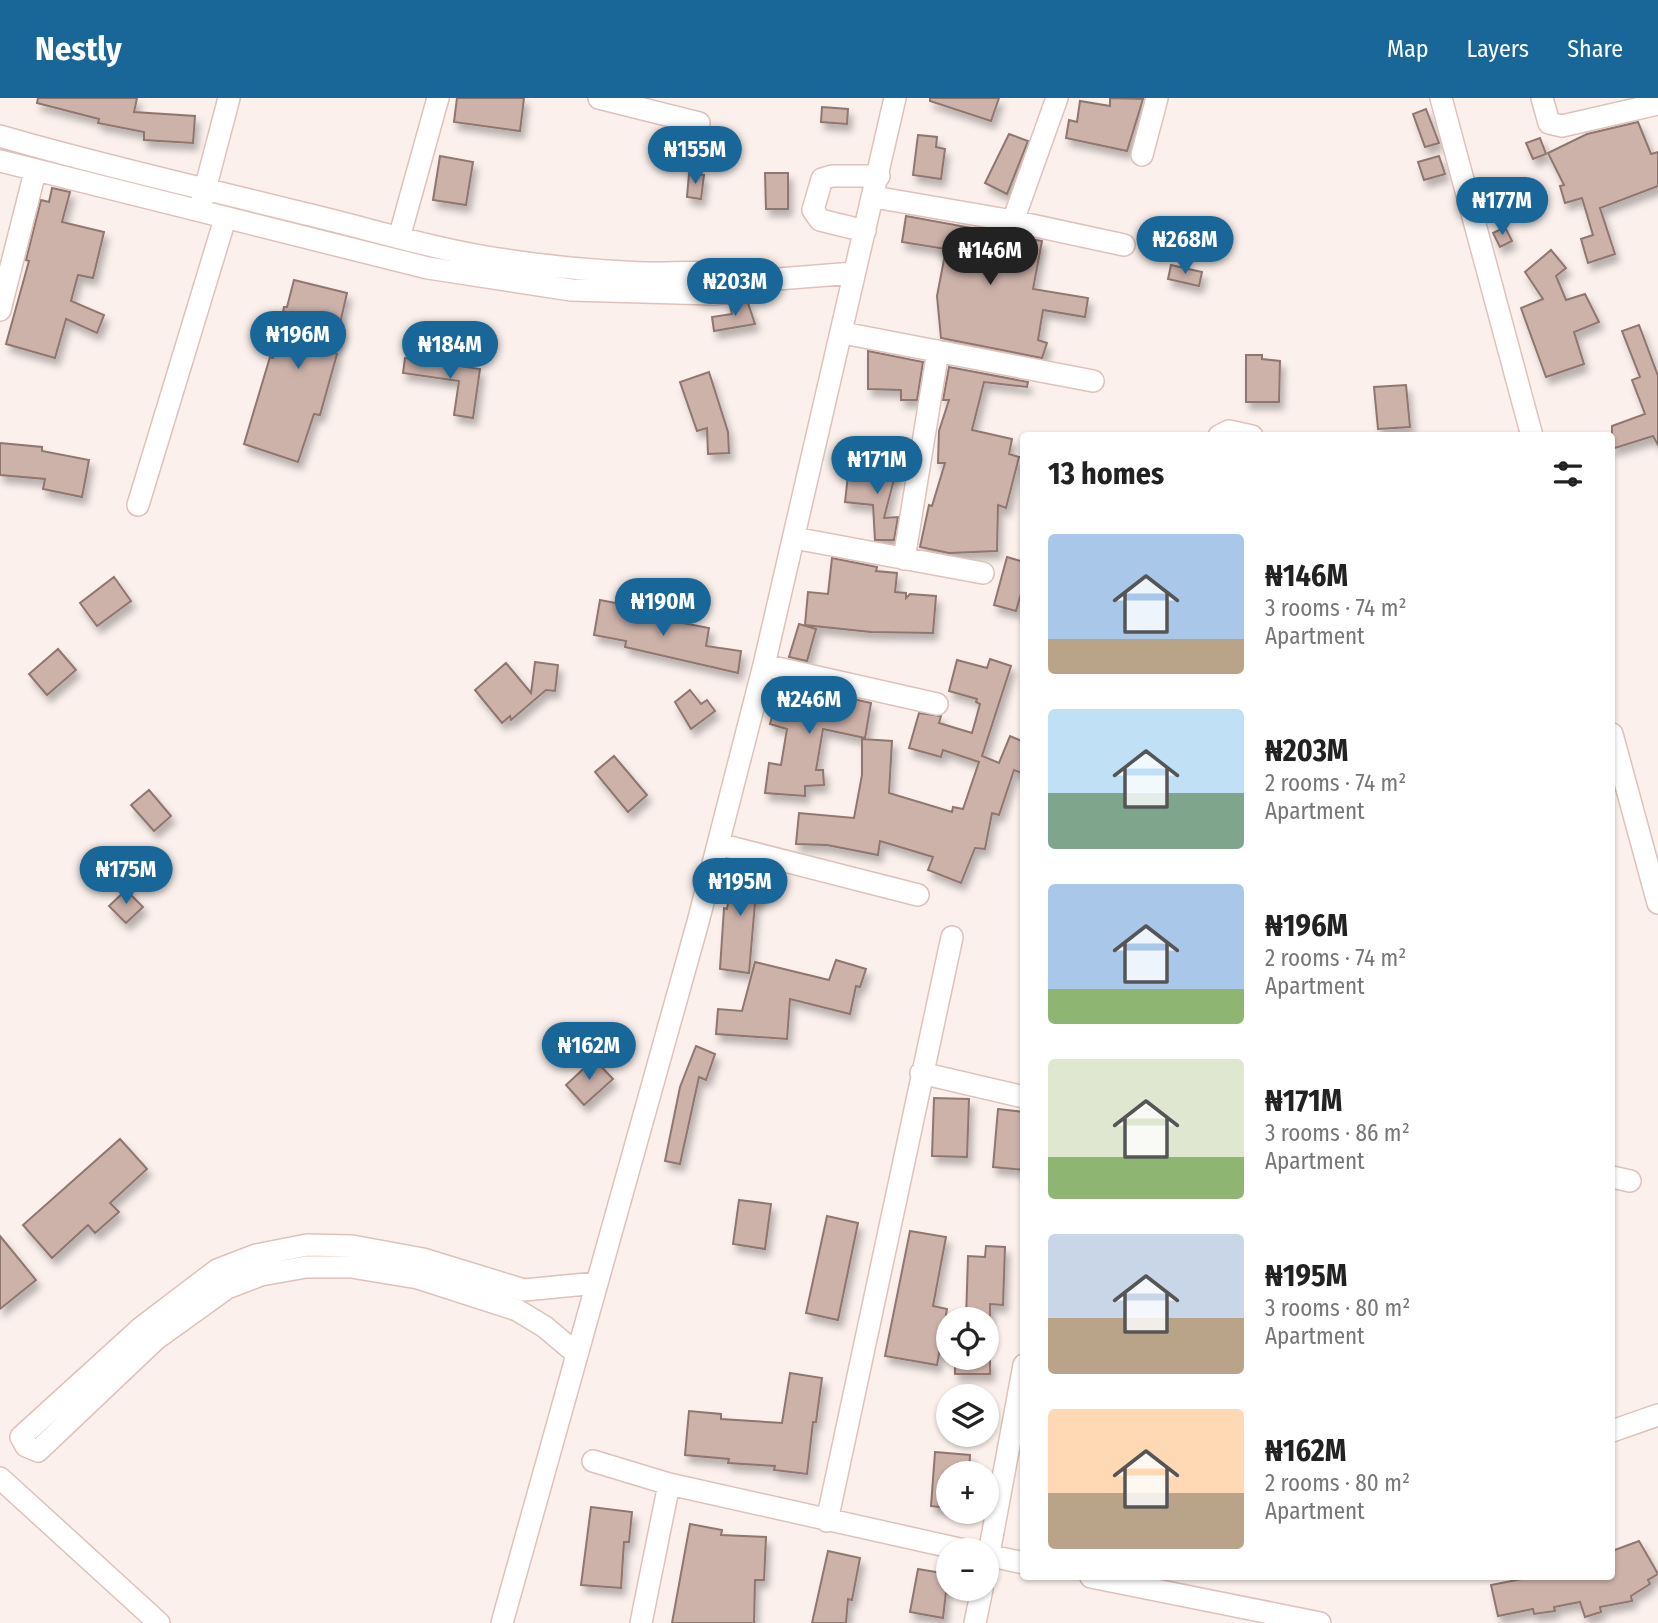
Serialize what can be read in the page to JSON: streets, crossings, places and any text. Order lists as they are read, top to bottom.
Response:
{
  "page": {
    "header": "Nestly",
    "nav": ["Map", "Layers", "Share"],
    "price": [
      "₦155M",
      "₦177M",
      "₦268M",
      "₦146M",
      "₦203M",
      "₦196M",
      "₦184M",
      "₦171M",
      "₦190M",
      "₦246M",
      "₦175M",
      "₦195M",
      "₦162M"
    ],
    "heading": "13 homes",
    "list": [
      {
        "name": "₦146M",
        "note": "3 rooms · 74 m² · Apartment"
      },
      {
        "name": "₦203M",
        "note": "2 rooms · 74 m² · Apartment"
      },
      {
        "name": "₦196M",
        "note": "2 rooms · 74 m² · Apartment"
      },
      {
        "name": "₦171M",
        "note": "3 rooms · 86 m² · Apartment"
      },
      {
        "name": "₦195M",
        "note": "3 rooms · 80 m² · Apartment"
      },
      {
        "name": "₦162M",
        "note": "2 rooms · 80 m² · Apartment"
      }
    ],
    "map_buttons": ["+", "−"]
  }
}
